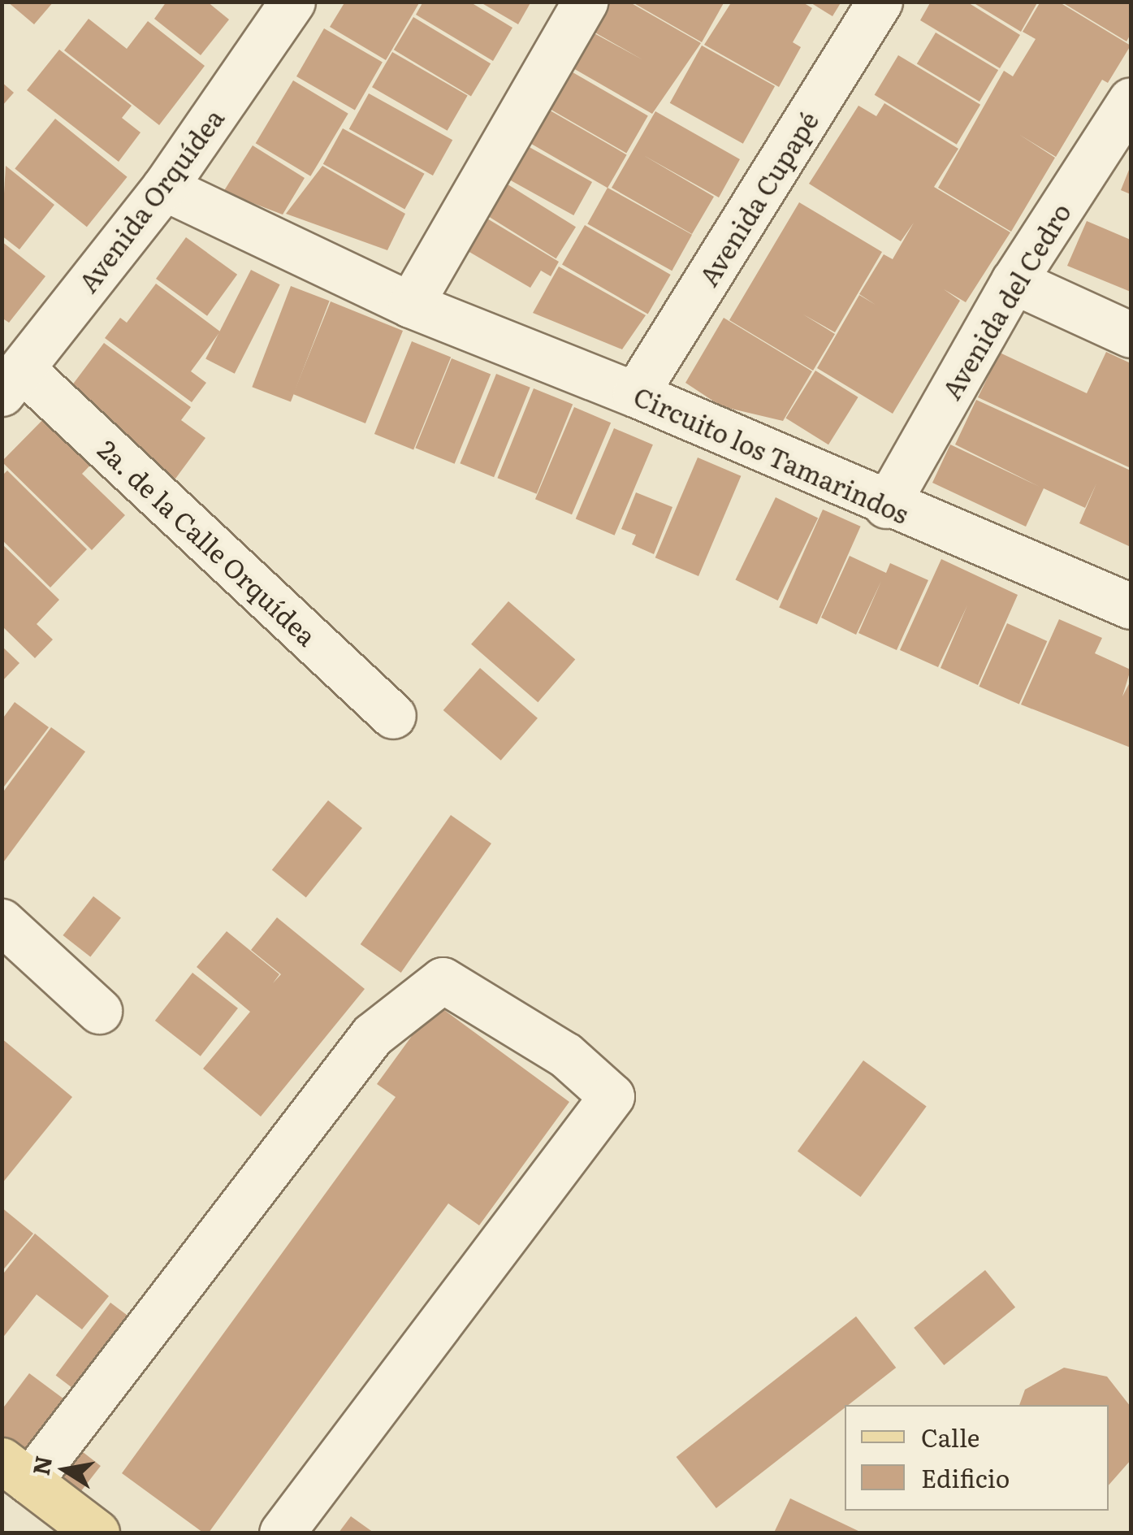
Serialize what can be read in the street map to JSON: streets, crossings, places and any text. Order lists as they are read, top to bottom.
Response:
{
  "streets": {
    "street": [
      "Avenida Cupapé",
      "Avenida Orquídea",
      "Avenida del Cedro",
      "Circuito los Tamarindos",
      "2a. de la Calle Orquídea"
    ]
  },
  "crossings": [
    ["Avenida Cupapé", "Circuito los Tamarindos"],
    ["Avenida Orquídea", "Circuito los Tamarindos"],
    ["Avenida Orquídea", "2a. de la Calle Orquídea"],
    ["Avenida del Cedro", "Circuito los Tamarindos"]
  ],
  "legend": ["Calle", "Edificio"],
  "north": "left"
}
